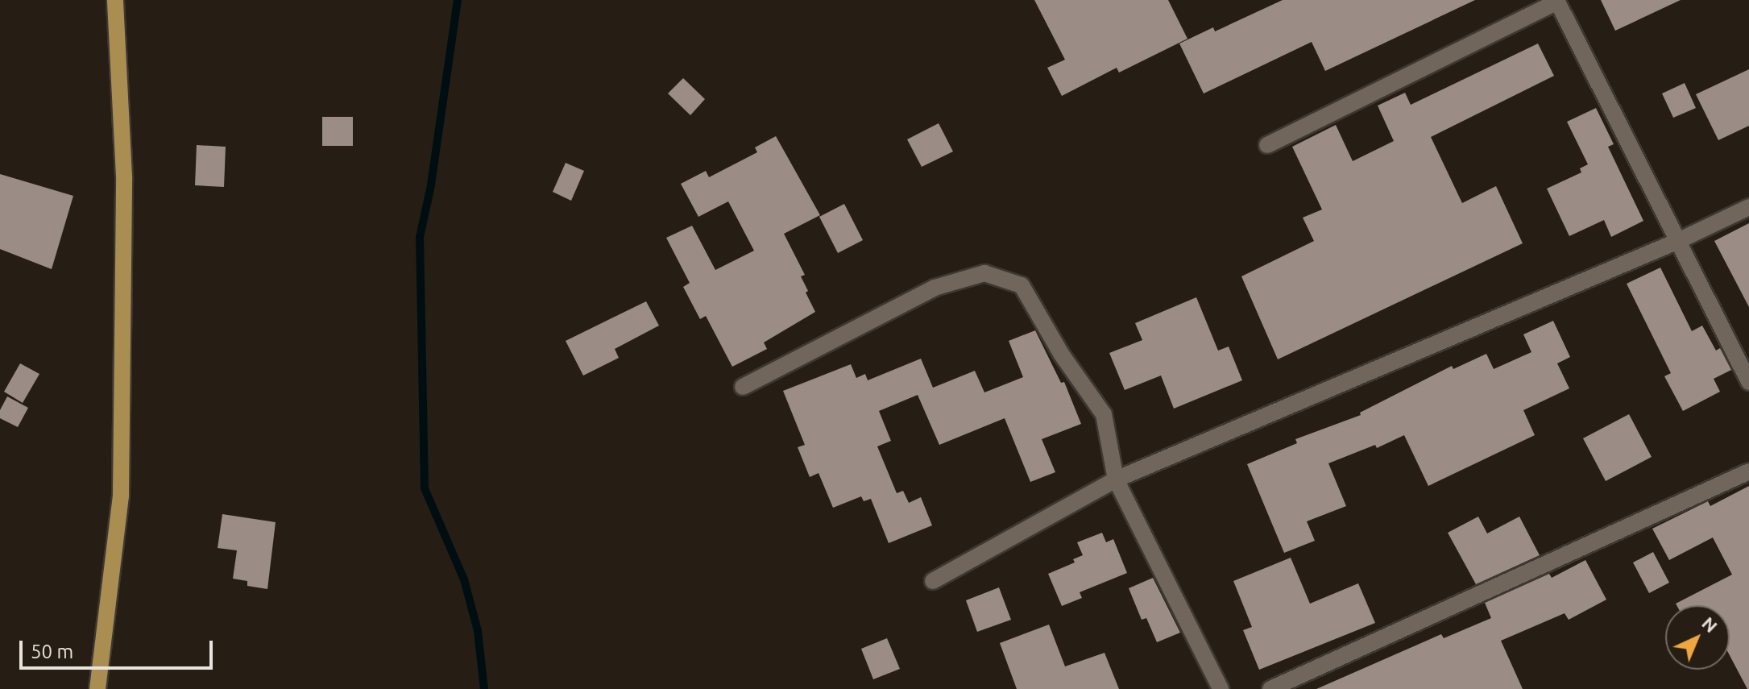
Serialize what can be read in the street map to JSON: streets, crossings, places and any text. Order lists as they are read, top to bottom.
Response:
{
  "scale_bar": "50 m",
  "north": "top right"
}
